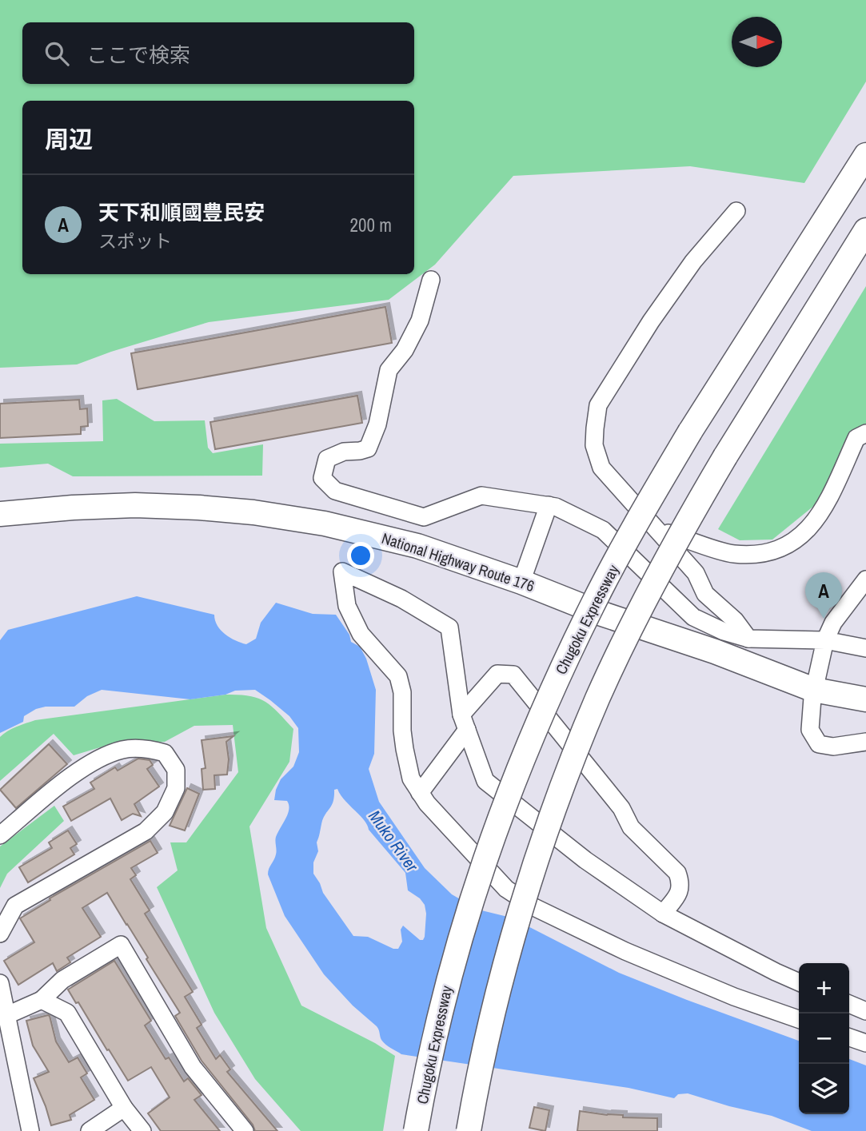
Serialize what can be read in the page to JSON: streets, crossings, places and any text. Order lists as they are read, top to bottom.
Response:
{
  "streets": {
    "highway": ["National Highway Route 176", "Chugoku Expressway"]
  },
  "water": ["Muko River"],
  "north": "right",
  "page": {
    "search": "ここで検索",
    "heading": "周辺",
    "list": [
      {
        "mark": "A",
        "name": "天下和順國豊民安",
        "note": "スポット",
        "value": "200 m"
      }
    ],
    "pins": "A",
    "map_buttons": ["+", "−"]
  }
}
